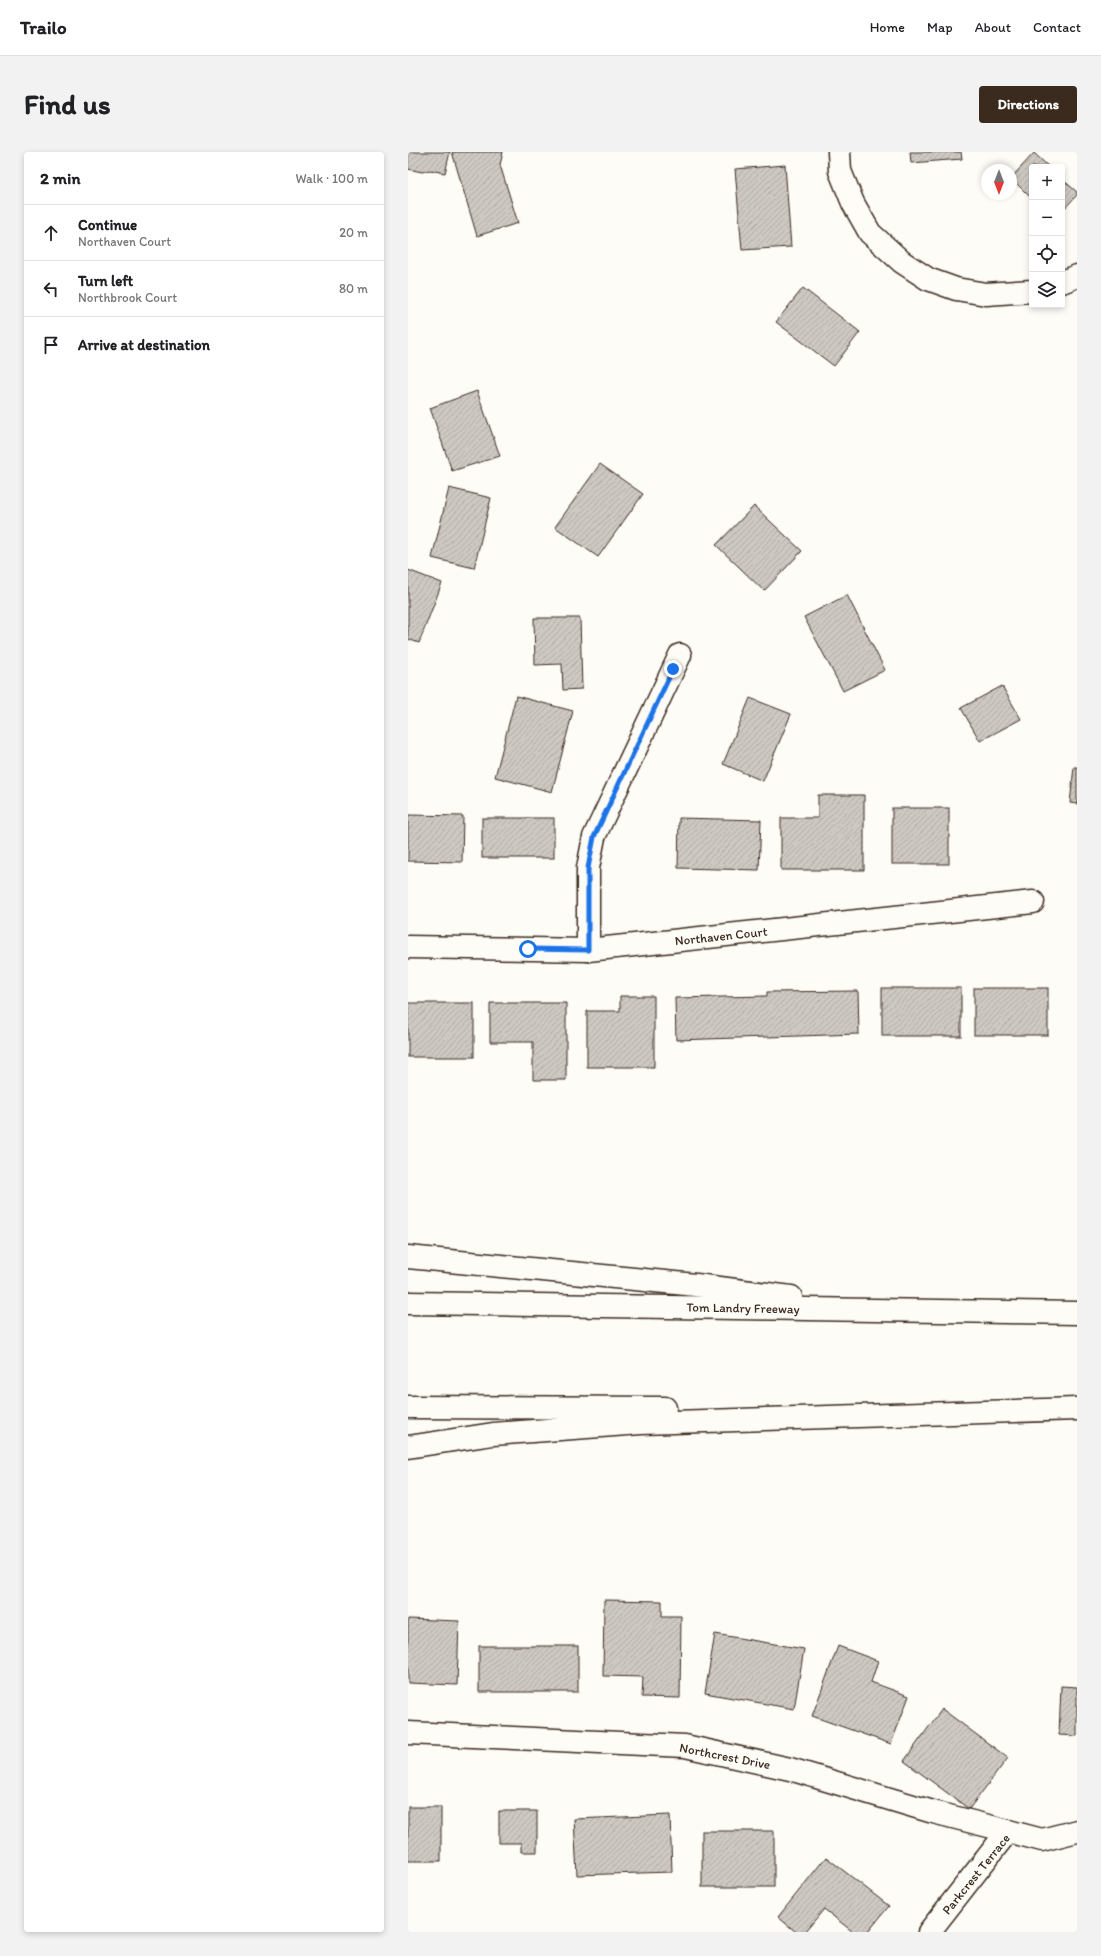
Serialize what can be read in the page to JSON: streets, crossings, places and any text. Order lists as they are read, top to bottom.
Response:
{
  "streets": {
    "main road": [
      "Northaven Court",
      "Tom Landry Freeway",
      "Northcrest Drive",
      "Parkcrest Terrace"
    ]
  },
  "crossings": [
    ["Northcrest Drive", "Parkcrest Terrace"]
  ],
  "north": "bottom",
  "page": {
    "header": "Trailo",
    "nav": [
      "Home",
      "Map",
      "About",
      "Contact"
    ],
    "buttons": "Directions",
    "title": "Find us",
    "heading": ["2 min", "Walk · 100 m"],
    "map_buttons": ["+", "−"],
    "list": [
      ["Continue", "Northaven Court", "20 m"],
      ["Turn left", "Northbrook Court", "80 m"],
      "Arrive at destination"
    ]
  }
}
